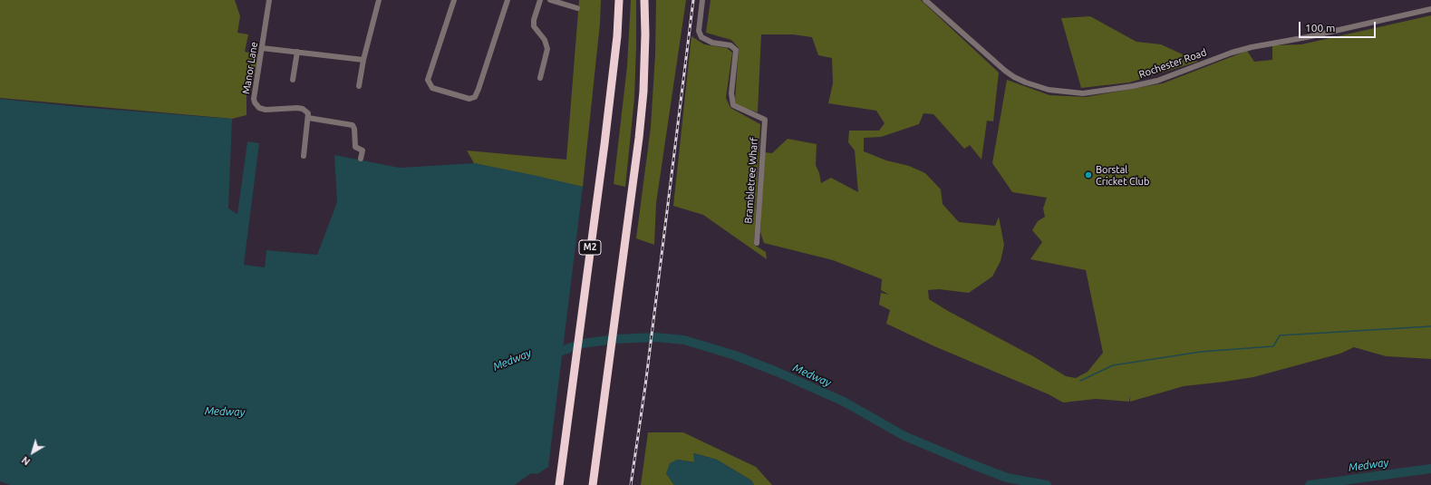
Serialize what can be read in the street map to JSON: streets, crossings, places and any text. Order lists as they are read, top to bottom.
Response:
{
  "streets": {
    "highway": ["M2"],
    "street": ["Rochester Road", "Manor Lane", "Brambletree Wharf"]
  },
  "water": ["Medway"],
  "places": ["Borstal Cricket Club"],
  "scale_bar": "100 m",
  "north": "bottom left"
}
